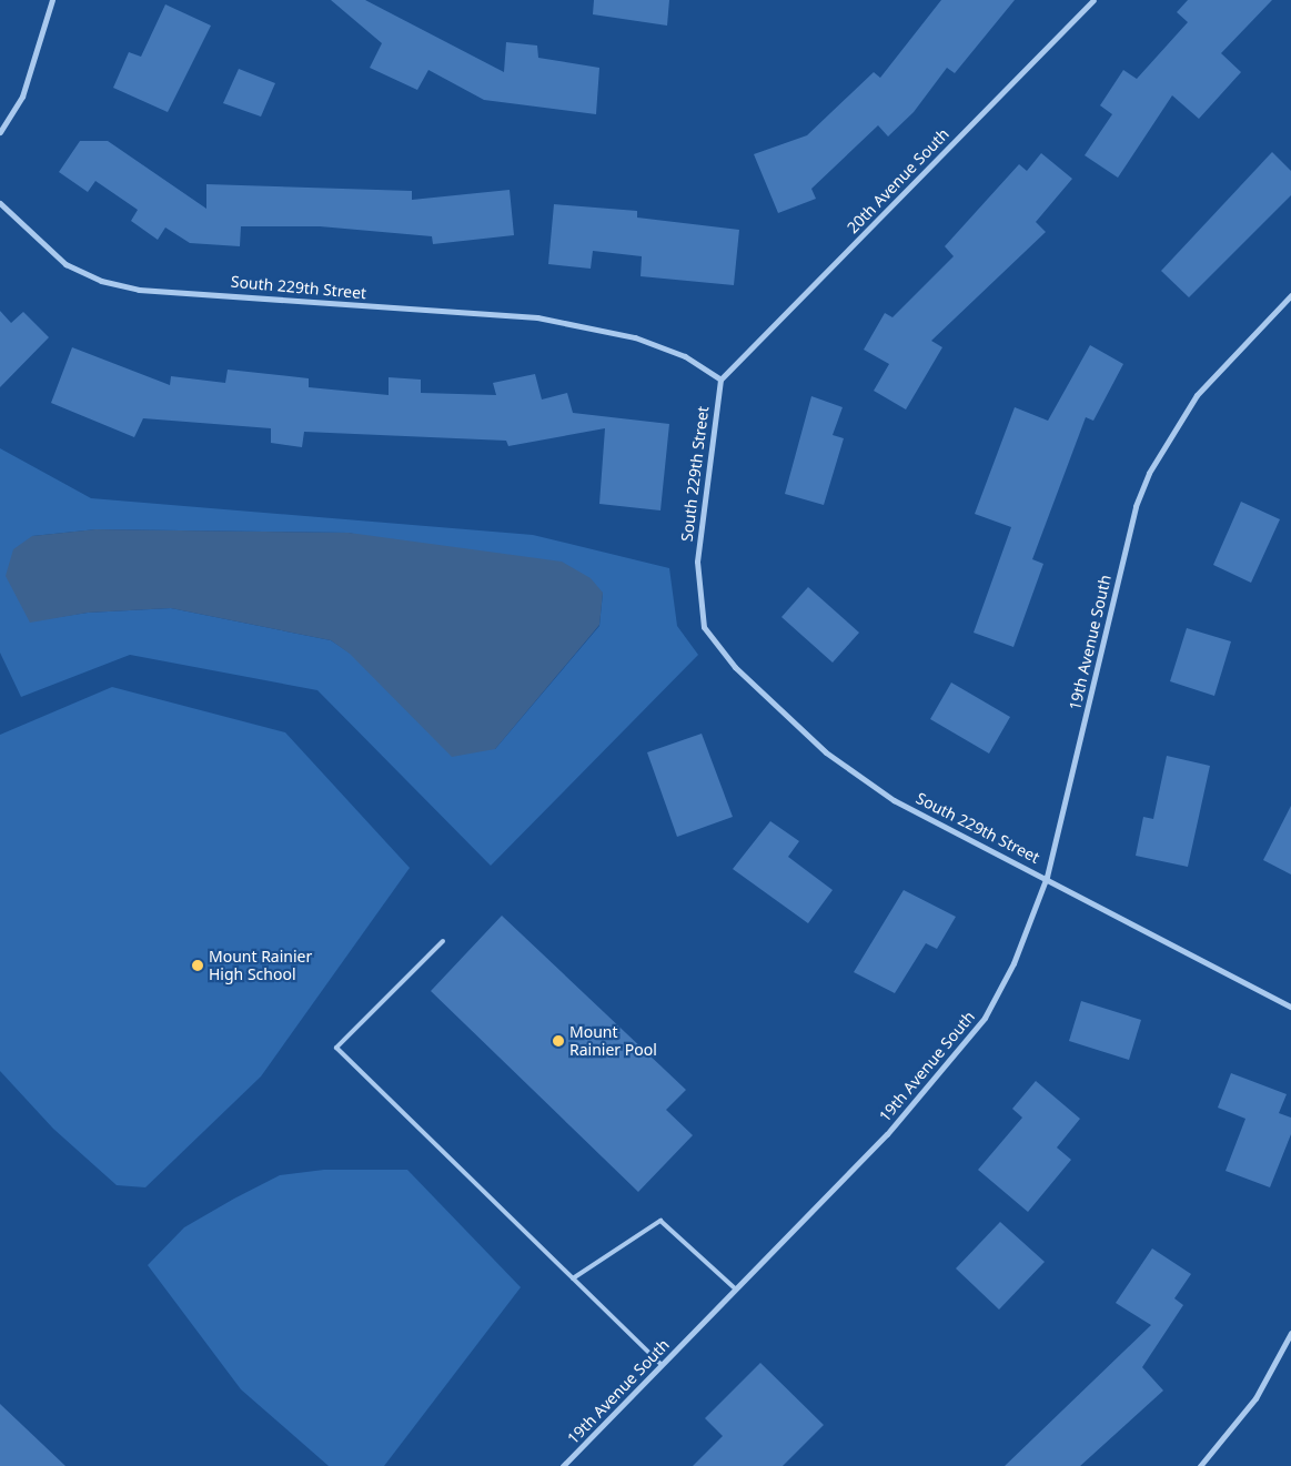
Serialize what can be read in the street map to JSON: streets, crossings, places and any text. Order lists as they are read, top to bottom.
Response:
{
  "streets": {
    "street": ["20th Avenue South", "South 229th Street", "19th Avenue South"]
  },
  "crossings": [
    ["20th Avenue South", "South 229th Street"],
    ["South 229th Street", "19th Avenue South"]
  ],
  "places": ["Mount Rainier High School", "Mount Rainier Pool"]
}
